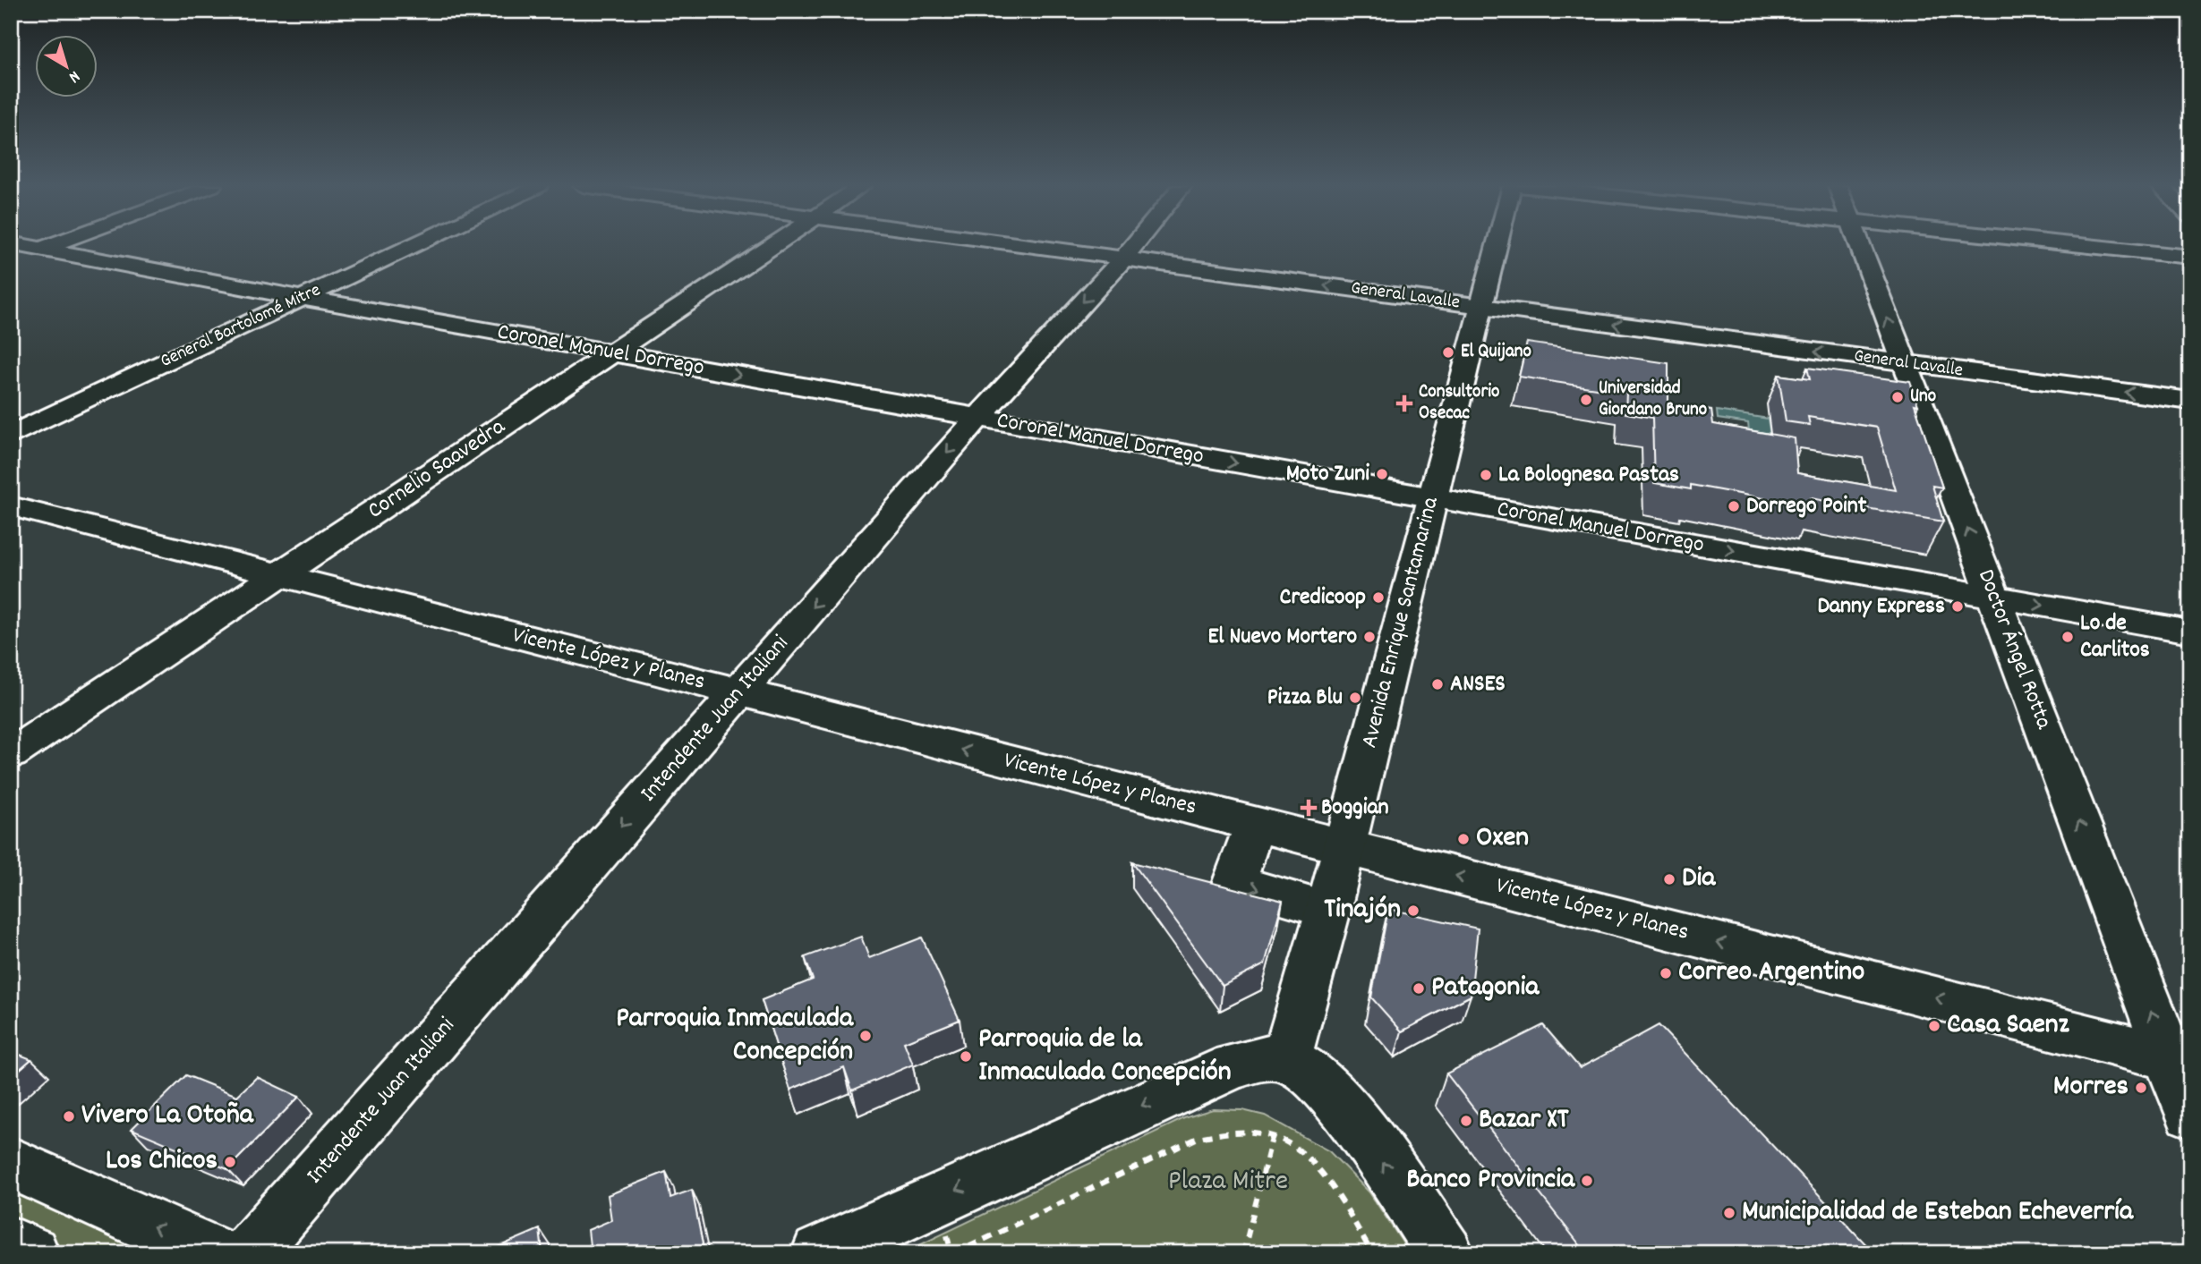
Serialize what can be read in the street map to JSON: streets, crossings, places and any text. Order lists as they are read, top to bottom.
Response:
{
  "streets": {
    "street": [
      "General Lavalle",
      "General Bartolomé Mitre",
      "Coronel Manuel Dorrego",
      "Cornelio Saavedra",
      "Avenida Enrique Santamarina",
      "Doctor Ángel Rotta",
      "Vicente López y Planes",
      "Intendente Juan Italiani"
    ]
  },
  "crossings": [
    ["General Lavalle", "Avenida Enrique Santamarina"],
    ["General Lavalle", "Doctor Ángel Rotta"],
    ["General Lavalle", "Intendente Juan Italiani"],
    ["General Bartolomé Mitre", "Coronel Manuel Dorrego"],
    ["Coronel Manuel Dorrego", "Cornelio Saavedra"],
    ["Coronel Manuel Dorrego", "Avenida Enrique Santamarina"],
    ["Coronel Manuel Dorrego", "Doctor Ángel Rotta"],
    ["Coronel Manuel Dorrego", "Intendente Juan Italiani"],
    ["Cornelio Saavedra", "Vicente López y Planes"],
    ["Avenida Enrique Santamarina", "Vicente López y Planes"],
    ["Doctor Ángel Rotta", "Vicente López y Planes"],
    ["Vicente López y Planes", "Intendente Juan Italiani"]
  ],
  "one_way": [
    "General Lavalle",
    "Coronel Manuel Dorrego",
    "Doctor Ángel Rotta",
    "Vicente López y Planes",
    "Intendente Juan Italiani"
  ],
  "parks": ["Plaza Mitre"],
  "places": {
    "other": [
      "El Quijano",
      "Uno",
      "Universidad Giordano Bruno",
      "Moto Zuni",
      "La Bolognesa Pastas",
      "Dorrego Point",
      "Credicoop",
      "Danny Express",
      "El Nuevo Mortero",
      "Lo de Carlitos",
      "ANSES",
      "Pizza Blu",
      "Oxen",
      "Dia",
      "Tinajón",
      "Correo Argentino",
      "Patagonia",
      "Casa Saenz",
      "Parroquia Inmaculada Concepción",
      "Parroquia de la Inmaculada Concepción",
      "Morres",
      "Vivero La Otoña",
      "Bazar XT",
      "Los Chicos",
      "Banco Provincia",
      "Municipalidad de Esteban Echeverría"
    ],
    "health": ["Consultorio Osecac", "Boggian"]
  },
  "north": "bottom right"
}
